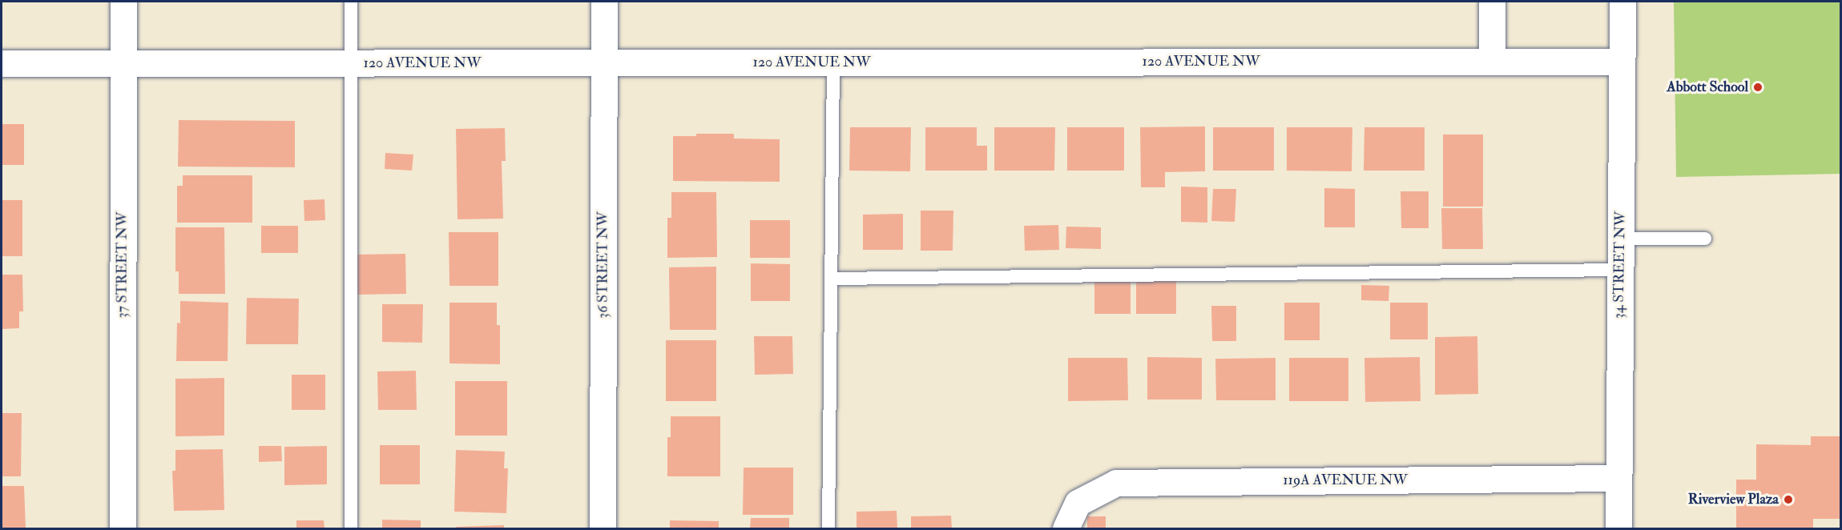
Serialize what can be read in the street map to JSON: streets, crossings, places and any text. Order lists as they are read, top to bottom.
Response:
{
  "streets": {
    "street": [
      "120 AVENUE NW",
      "37 STREET NW",
      "36 STREET NW",
      "34 STREET NW",
      "119A AVENUE NW"
    ]
  },
  "crossings": [
    ["120 AVENUE NW", "37 STREET NW"],
    ["120 AVENUE NW", "36 STREET NW"],
    ["120 AVENUE NW", "34 STREET NW"],
    ["34 STREET NW", "119A AVENUE NW"]
  ],
  "places": ["Abbott School", "Riverview Plaza"]
}
